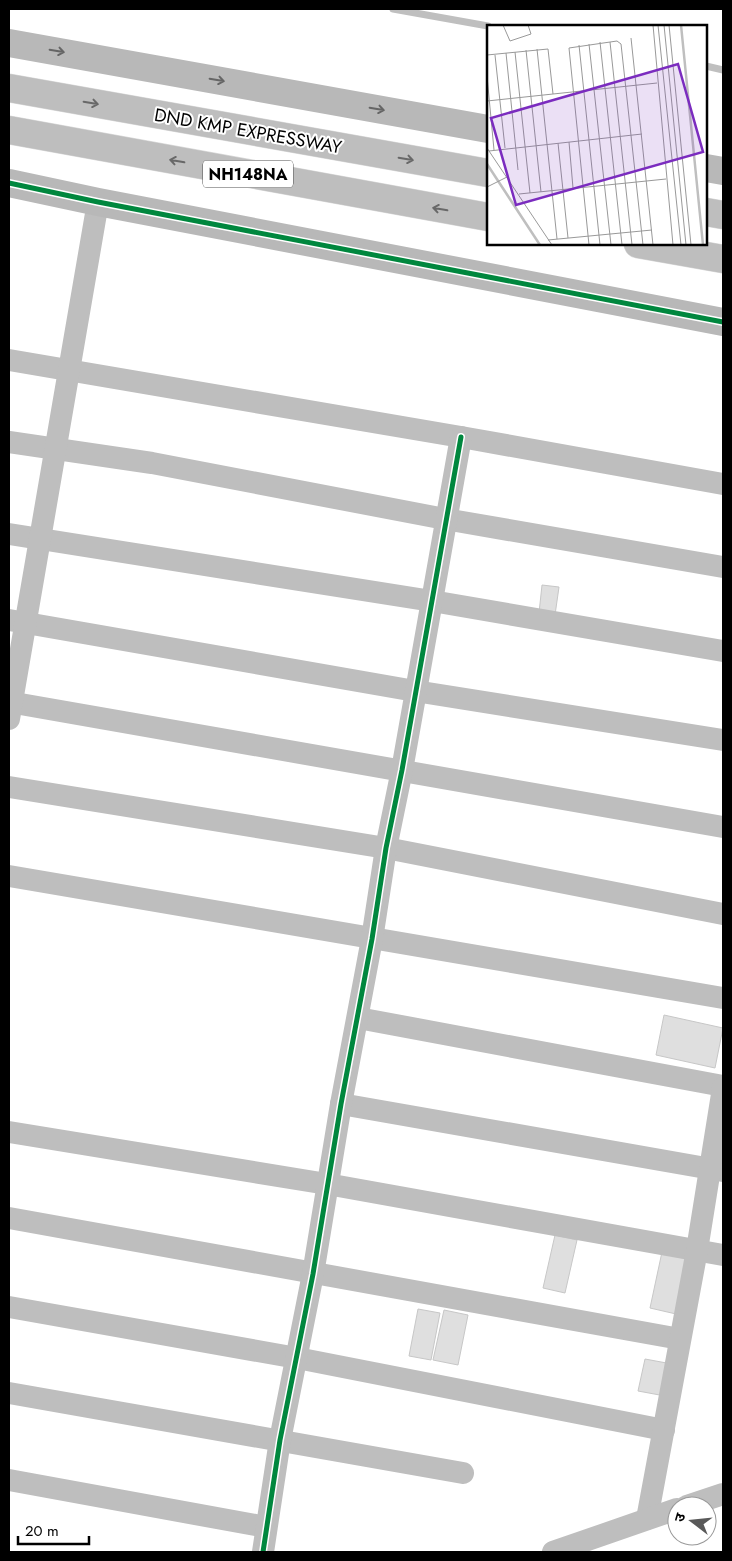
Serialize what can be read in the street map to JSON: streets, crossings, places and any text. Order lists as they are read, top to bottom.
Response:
{
  "streets": {
    "highway": ["DND KMP EXPRESSWAY", "NH148NA"]
  },
  "scale_bar": "20 m",
  "north": "left"
}
